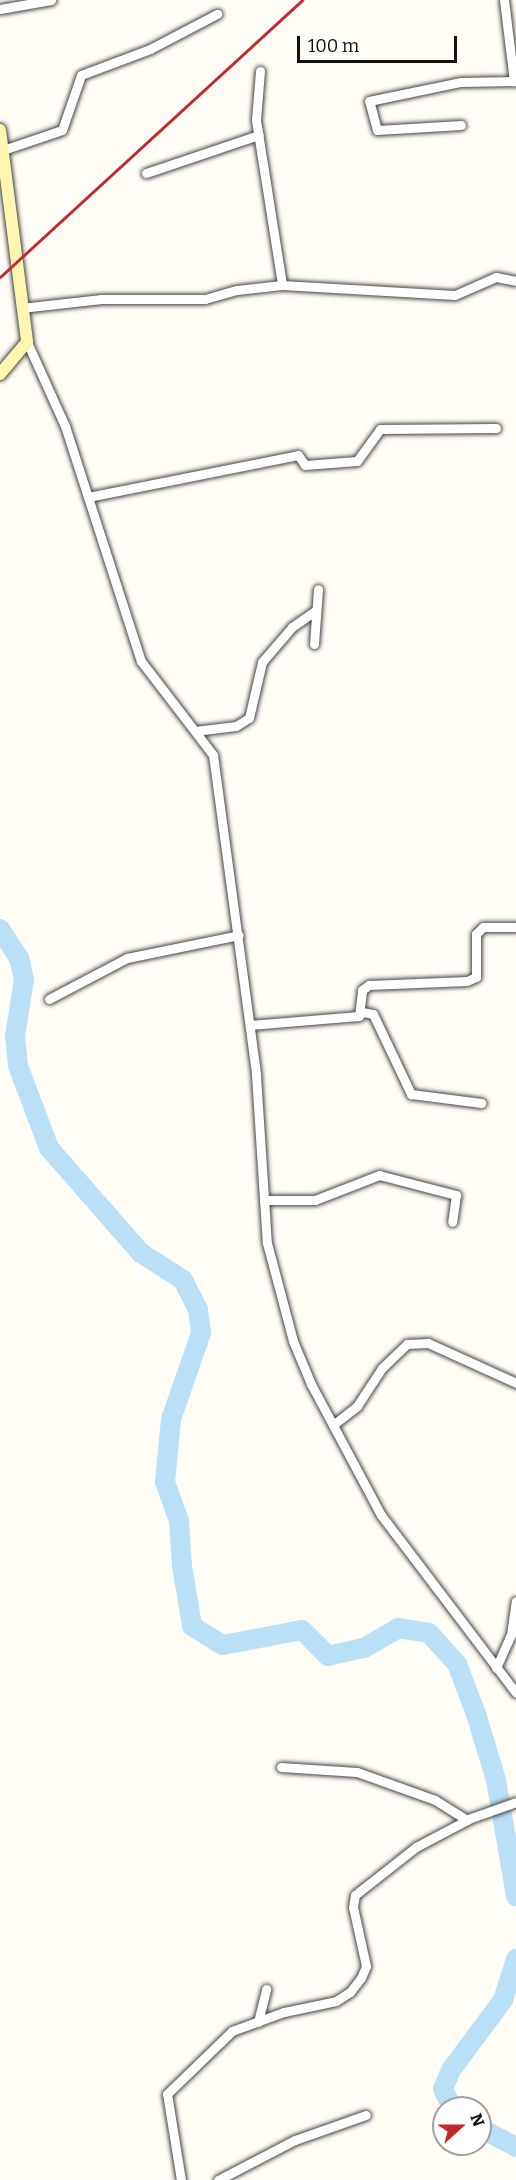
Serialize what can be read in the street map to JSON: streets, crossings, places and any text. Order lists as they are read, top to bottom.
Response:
{
  "scale_bar": "100 m",
  "north": "right"
}
